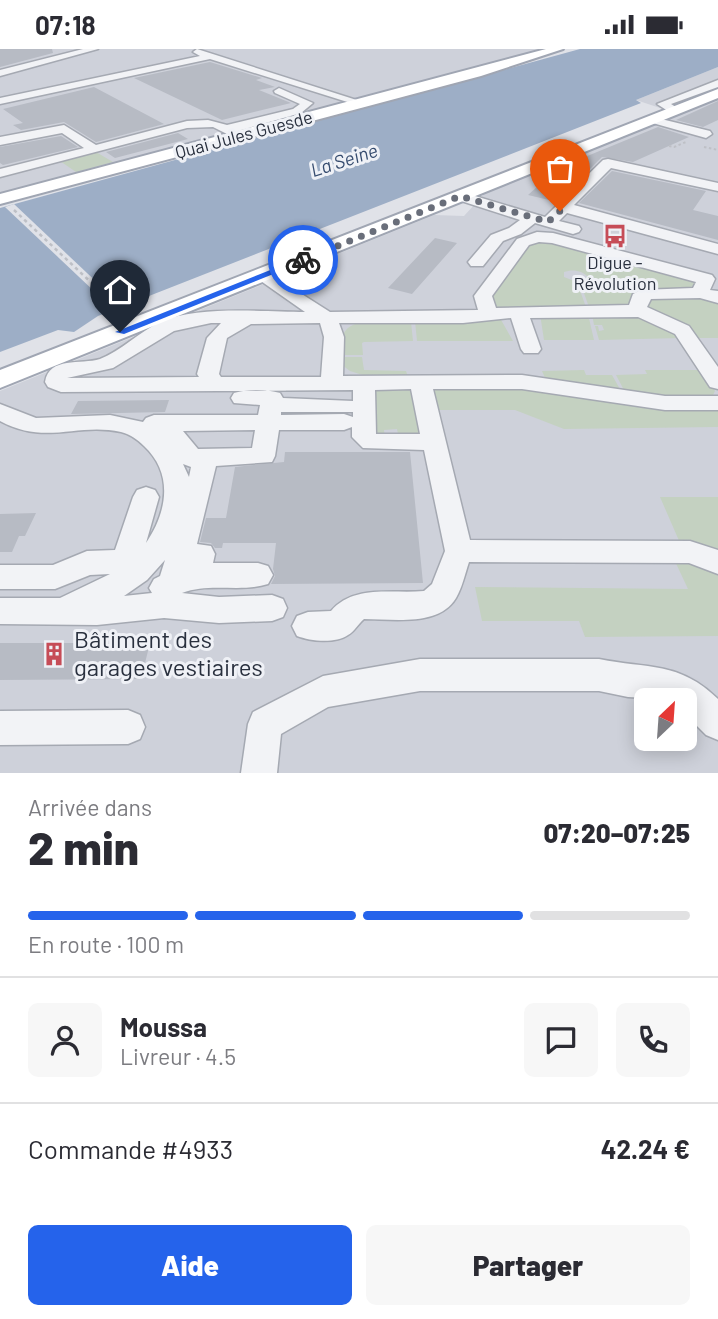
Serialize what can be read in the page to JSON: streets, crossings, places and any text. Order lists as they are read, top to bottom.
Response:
{
  "streets": {
    "main road": ["Quai Jules Guesde"]
  },
  "water": ["La Seine"],
  "places": {
    "bus stop": ["Digue - Révolution"],
    "building": ["Bâtiment des garages vestiaires"]
  },
  "north": "top right",
  "page": {
    "status": "07:18",
    "heading": ["2 min", "Arrivée dans", "07:20–07:25"],
    "panel": [
      "Moussa",
      "Livreur · 4.5",
      "Commande #4933",
      "42.24 €"
    ],
    "bar": "En route · 100 m",
    "buttons": ["Aide", "Partager"]
  }
}
